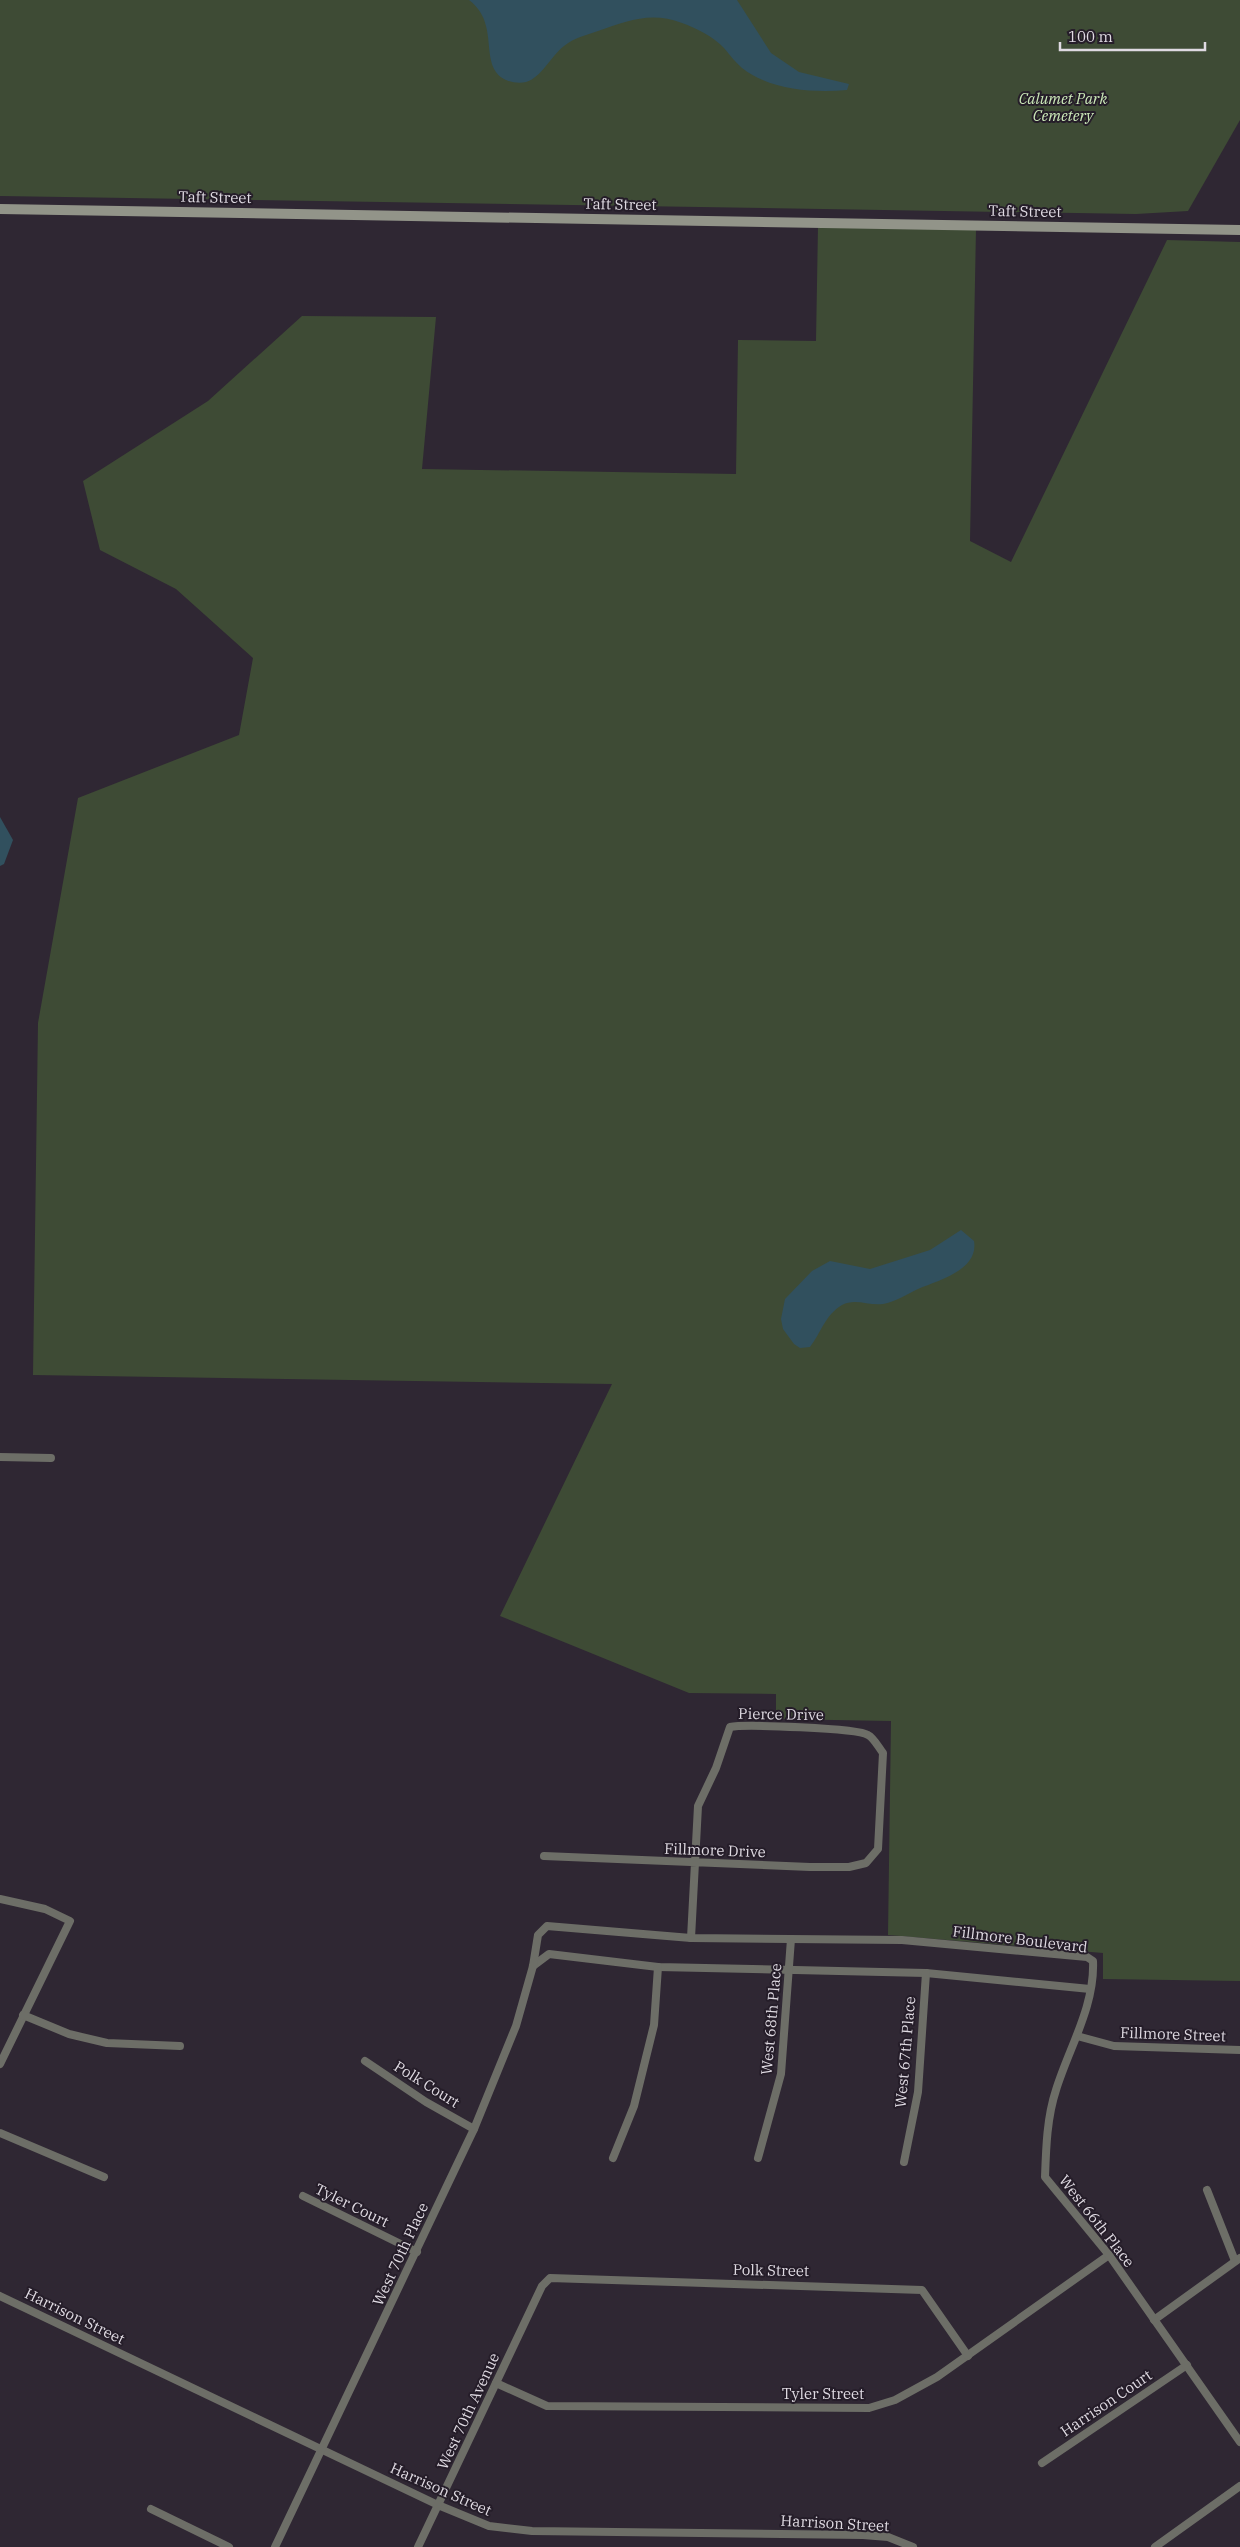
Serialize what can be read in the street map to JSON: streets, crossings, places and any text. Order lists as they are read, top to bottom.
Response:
{
  "streets": {
    "main road": ["Taft Street"],
    "street": [
      "Pierce Drive",
      "Fillmore Drive",
      "Fillmore Boulevard",
      "West 68th Place",
      "Fillmore Street",
      "West 67th Place",
      "Polk Court",
      "Tyler Court",
      "West 66th Place",
      "West 70th Place",
      "Polk Street",
      "Harrison Street",
      "Tyler Street",
      "Harrison Court",
      "West 70th Avenue"
    ]
  },
  "crossings": [
    ["Pierce Drive", "Fillmore Drive"],
    ["Pierce Drive", "Fillmore Boulevard"],
    ["Fillmore Boulevard", "West 68th Place"],
    ["Fillmore Boulevard", "West 66th Place"],
    ["Fillmore Boulevard", "West 70th Place"],
    ["Fillmore Street", "West 66th Place"],
    ["Polk Court", "West 70th Place"],
    ["Tyler Court", "West 70th Place"],
    ["West 66th Place", "Tyler Street"],
    ["West 66th Place", "Harrison Court"],
    ["West 70th Place", "Harrison Street"],
    ["Polk Street", "Tyler Street"],
    ["Polk Street", "West 70th Avenue"],
    ["Harrison Street", "West 70th Avenue"],
    ["Tyler Street", "West 70th Avenue"]
  ],
  "parks": ["Calumet Park Cemetery"],
  "scale_bar": "100 m"
}
